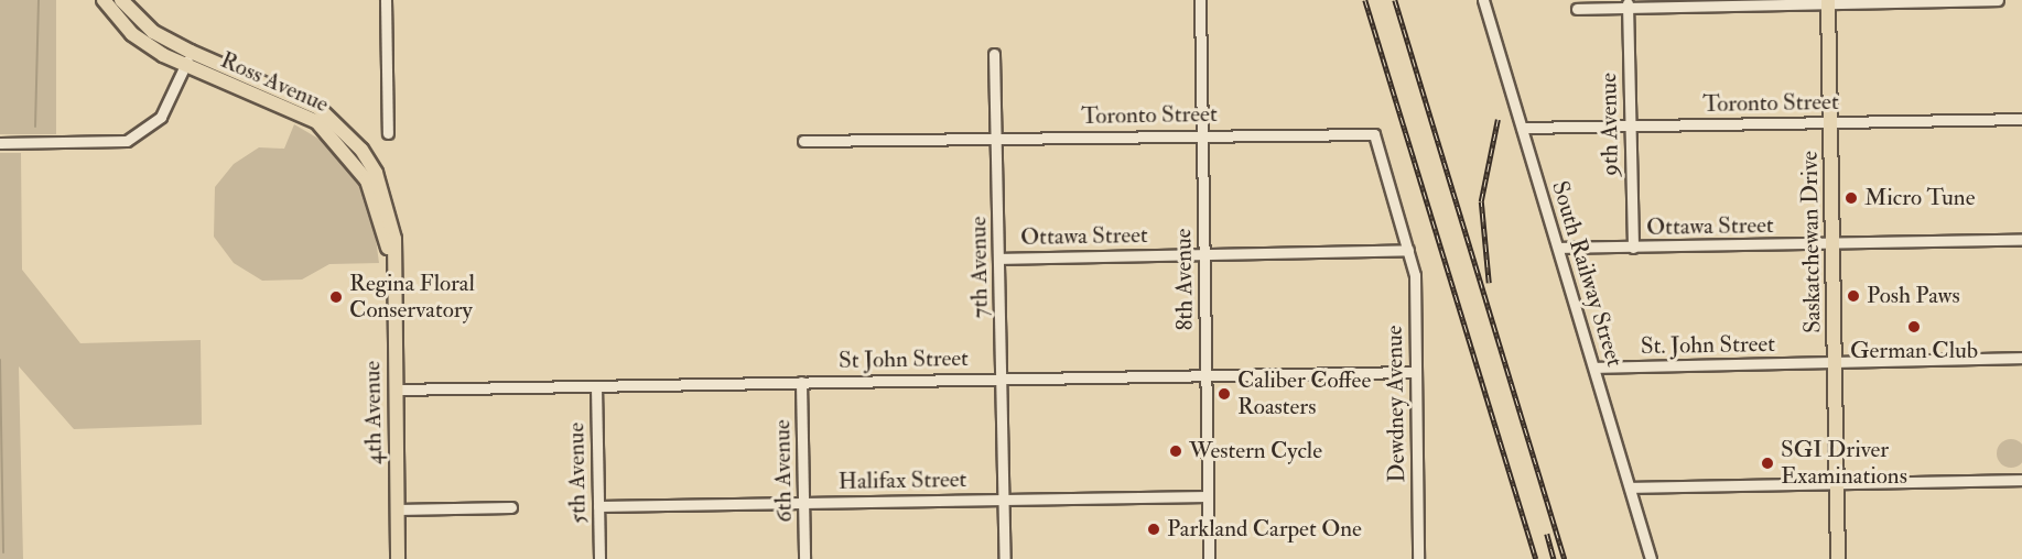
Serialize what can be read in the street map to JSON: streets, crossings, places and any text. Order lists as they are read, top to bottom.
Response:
{
  "streets": {
    "main road": ["Ross Avenue", "Saskatchewan Drive", "4th Avenue"],
    "street": [
      "Toronto Street",
      "9th Avenue",
      "Ottawa Street",
      "7th Avenue",
      "South Railway Street",
      "8th Avenue",
      "St. John Street",
      "St John Street",
      "Dewdney Avenue",
      "6th Avenue",
      "5th Avenue",
      "Halifax Street"
    ]
  },
  "crossings": [
    ["Ross Avenue", "4th Avenue"],
    ["Toronto Street", "9th Avenue"],
    ["Toronto Street", "Ottawa Street"],
    ["Toronto Street", "Saskatchewan Drive"],
    ["Toronto Street", "7th Avenue"],
    ["Toronto Street", "South Railway Street"],
    ["Toronto Street", "8th Avenue"],
    ["Toronto Street", "Dewdney Avenue"],
    ["9th Avenue", "Ottawa Street"],
    ["Ottawa Street", "Saskatchewan Drive"],
    ["Ottawa Street", "7th Avenue"],
    ["Ottawa Street", "South Railway Street"],
    ["Ottawa Street", "8th Avenue"],
    ["Ottawa Street", "Dewdney Avenue"],
    ["Saskatchewan Drive", "St. John Street"],
    ["7th Avenue", "St John Street"],
    ["7th Avenue", "Halifax Street"],
    ["South Railway Street", "St. John Street"],
    ["8th Avenue", "St John Street"],
    ["8th Avenue", "Halifax Street"],
    ["St John Street", "Dewdney Avenue"],
    ["St John Street", "4th Avenue"],
    ["St John Street", "6th Avenue"],
    ["St John Street", "5th Avenue"],
    ["6th Avenue", "Halifax Street"],
    ["5th Avenue", "Halifax Street"]
  ],
  "places": [
    "Micro Tune",
    "Posh Paws",
    "Regina Floral Conservatory",
    "German Club",
    "Caliber Coffee Roasters",
    "Western Cycle",
    "SGI Driver Examinations",
    "Parkland Carpet One"
  ]
}
